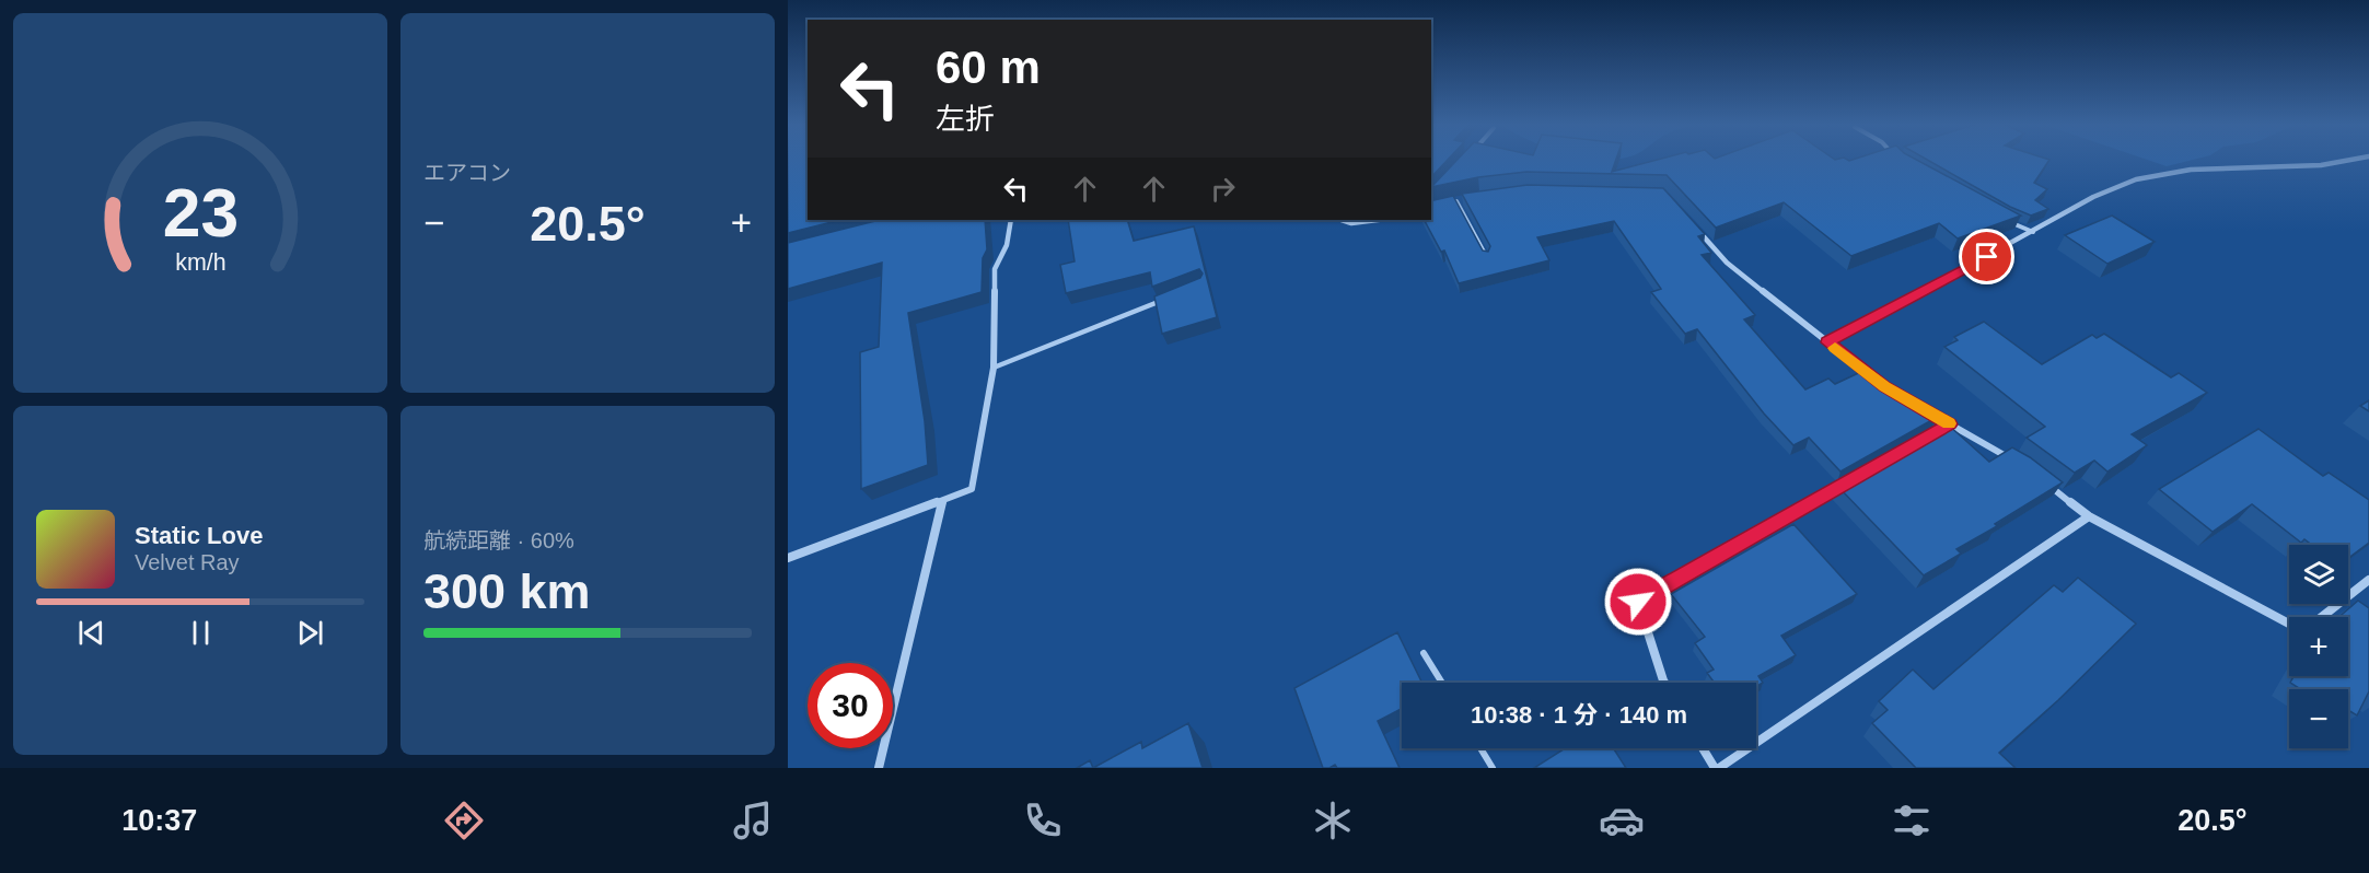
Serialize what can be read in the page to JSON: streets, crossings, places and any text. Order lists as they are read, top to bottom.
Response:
{
  "page": {
    "tile": [
      "エアコン",
      ["航続距離 · 60%", "300 km"]
    ],
    "turn": ["60 m", "左折"],
    "heat": ["−", "20.5°", "+"],
    "song": ["Static Love", "Velvet Ray"],
    "map_buttons": ["+", "−"],
    "limit": "30",
    "trip": "10:38 · 1 分 · 140 m",
    "tabs": ["10:37", "20.5°"],
    "gauge": ["23", "km/h"]
  }
}
